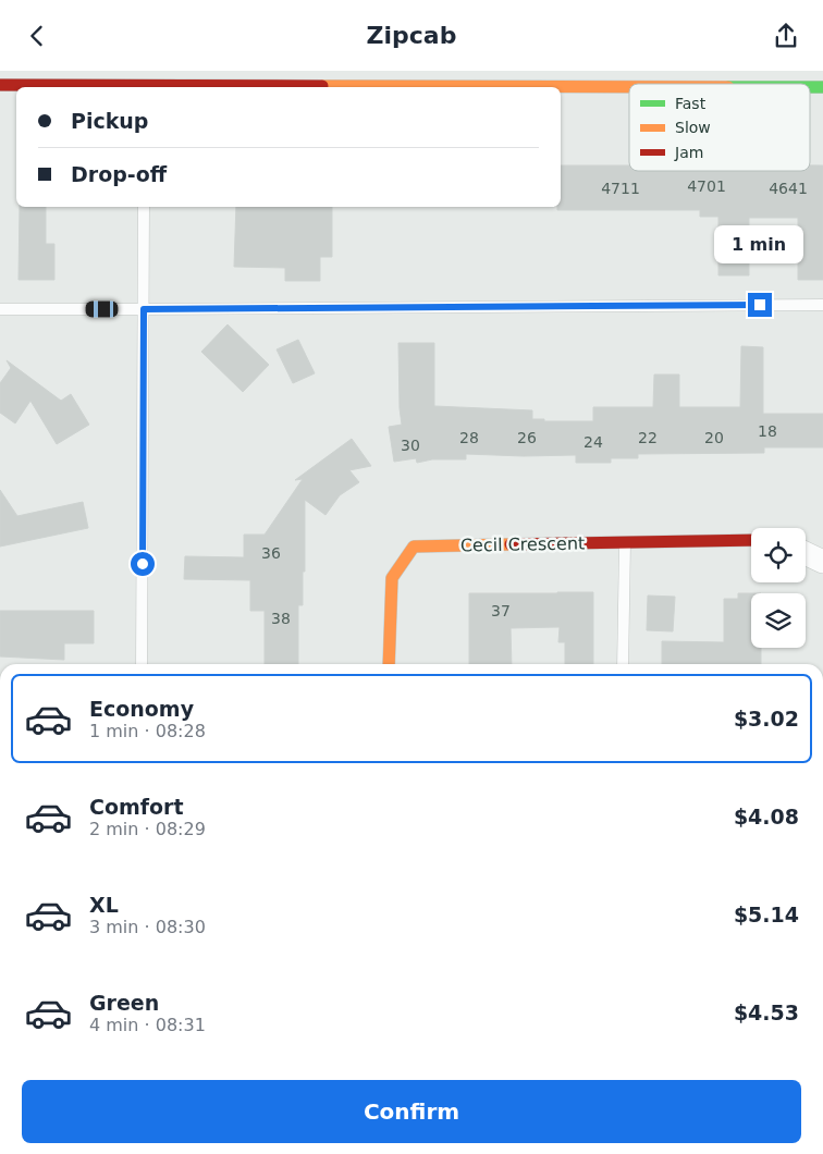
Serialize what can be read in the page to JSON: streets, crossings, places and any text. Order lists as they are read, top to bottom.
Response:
{
  "streets": {
    "street": ["Cecil Crescent"]
  },
  "house_numbers": [
    "4701",
    "4711",
    "4641",
    "18",
    "28",
    "26",
    "22",
    "20",
    "24",
    "30",
    "36",
    "37",
    "38"
  ],
  "legend": ["Fast", "Slow", "Jam"],
  "page": {
    "header": "Zipcab",
    "banner": ["Pickup", "Drop-off"],
    "bubble": "1 min",
    "list": [
      {
        "name": "Economy",
        "note": "1 min · 08:28",
        "value": "$3.02"
      },
      {
        "name": "Comfort",
        "note": "2 min · 08:29",
        "value": "$4.08"
      },
      {
        "name": "XL",
        "note": "3 min · 08:30",
        "value": "$5.14"
      },
      {
        "name": "Green",
        "note": "4 min · 08:31",
        "value": "$4.53"
      }
    ],
    "buttons": "Confirm"
  }
}
